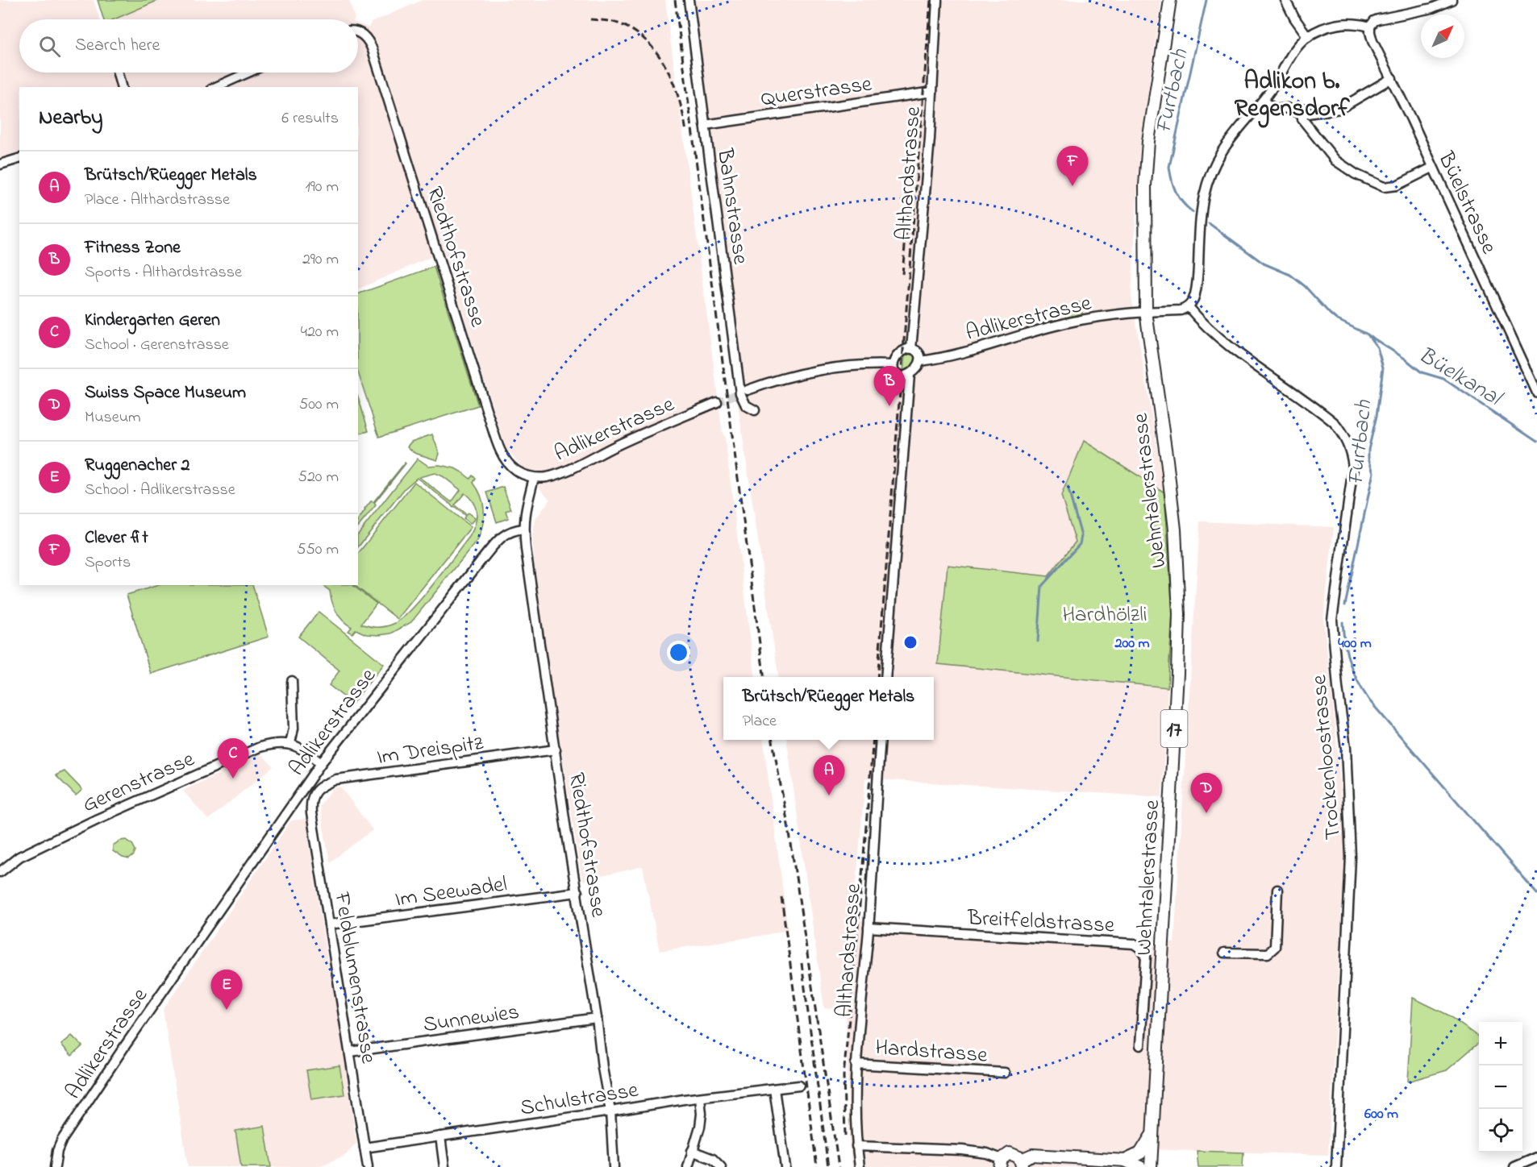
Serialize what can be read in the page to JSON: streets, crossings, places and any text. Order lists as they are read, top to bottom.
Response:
{
  "streets": {
    "main road": ["Wehntalerstrasse", "17"],
    "street": [
      "Querstrasse",
      "Althardstrasse",
      "Büelstrasse",
      "Bahnstrasse",
      "Riedthofstrasse",
      "Adlikerstrasse",
      "Im Dreispitz",
      "Trockenloostrasse",
      "Gerenstrasse",
      "Im Seewadel",
      "Breitfeldstrasse",
      "Feldblumenstrasse",
      "Sunnewies",
      "Hardstrasse",
      "Schulstrasse"
    ]
  },
  "crossings": [
    ["Querstrasse", "Althardstrasse"],
    ["Querstrasse", "Bahnstrasse"],
    ["Althardstrasse", "Adlikerstrasse"],
    ["Althardstrasse", "Breitfeldstrasse"],
    ["Althardstrasse", "Hardstrasse"],
    ["Riedthofstrasse", "Adlikerstrasse"],
    ["Riedthofstrasse", "Im Dreispitz"],
    ["Riedthofstrasse", "Im Seewadel"],
    ["Riedthofstrasse", "Sunnewies"],
    ["Riedthofstrasse", "Schulstrasse"],
    ["Adlikerstrasse", "Wehntalerstrasse"],
    ["Adlikerstrasse", "17"],
    ["Wehntalerstrasse", "17"],
    ["Im Dreispitz", "Feldblumenstrasse"],
    ["Im Seewadel", "Feldblumenstrasse"],
    ["Feldblumenstrasse", "Sunnewies"],
    ["Feldblumenstrasse", "Schulstrasse"]
  ],
  "districts": ["Adlikon b. Regensdorf"],
  "water": ["Furtbach", "Büelkanal"],
  "parks": ["Hardhölzli"],
  "north": "top right",
  "page": {
    "search": "Search here",
    "heading": ["Nearby", "6 results"],
    "pins": [
      "F",
      "B",
      "C",
      "A",
      "D",
      "E"
    ],
    "list": [
      {
        "mark": "A",
        "name": "Brütsch/Rüegger Metals",
        "note": "Place · Althardstrasse",
        "value": "190 m"
      },
      {
        "mark": "B",
        "name": "Fitness Zone",
        "note": "Sports · Althardstrasse",
        "value": "290 m"
      },
      {
        "mark": "C",
        "name": "Kindergarten Geren",
        "note": "School · Gerenstrasse",
        "value": "420 m"
      },
      {
        "mark": "D",
        "name": "Swiss Space Museum",
        "note": "Museum",
        "value": "500 m"
      },
      {
        "mark": "E",
        "name": "Ruggenacher 2",
        "note": "School · Adlikerstrasse",
        "value": "520 m"
      },
      {
        "mark": "F",
        "name": "Clever fit",
        "note": "Sports",
        "value": "550 m"
      }
    ],
    "popup": ["Brütsch/Rüegger Metals", "Place"],
    "map_buttons": ["+", "−"]
  },
  "rings": ["200 m", "400 m", "600 m"]
}
